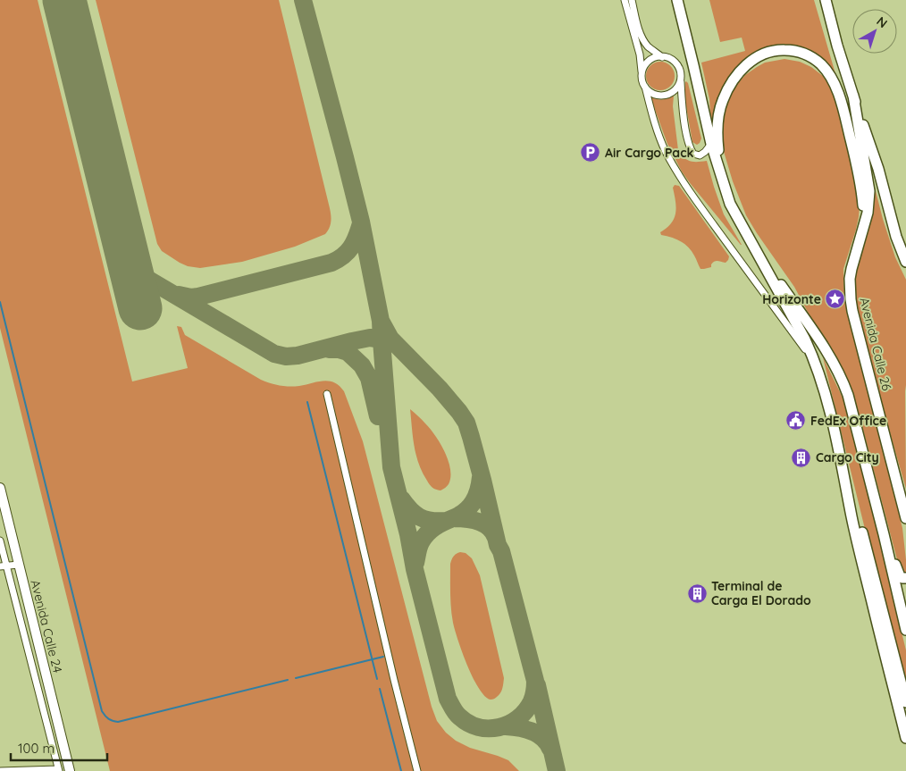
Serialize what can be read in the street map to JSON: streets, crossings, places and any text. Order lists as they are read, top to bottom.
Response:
{
  "streets": {
    "main road": ["Avenida Calle 26", "Avenida Calle 24"]
  },
  "places": {
    "parking": ["Air Cargo Pack"],
    "place": ["Horizonte"],
    "public building": ["FedEx Office"],
    "building": ["Cargo City", "Terminal de Carga El Dorado"]
  },
  "scale_bar": "100 m",
  "north": "top right"
}
